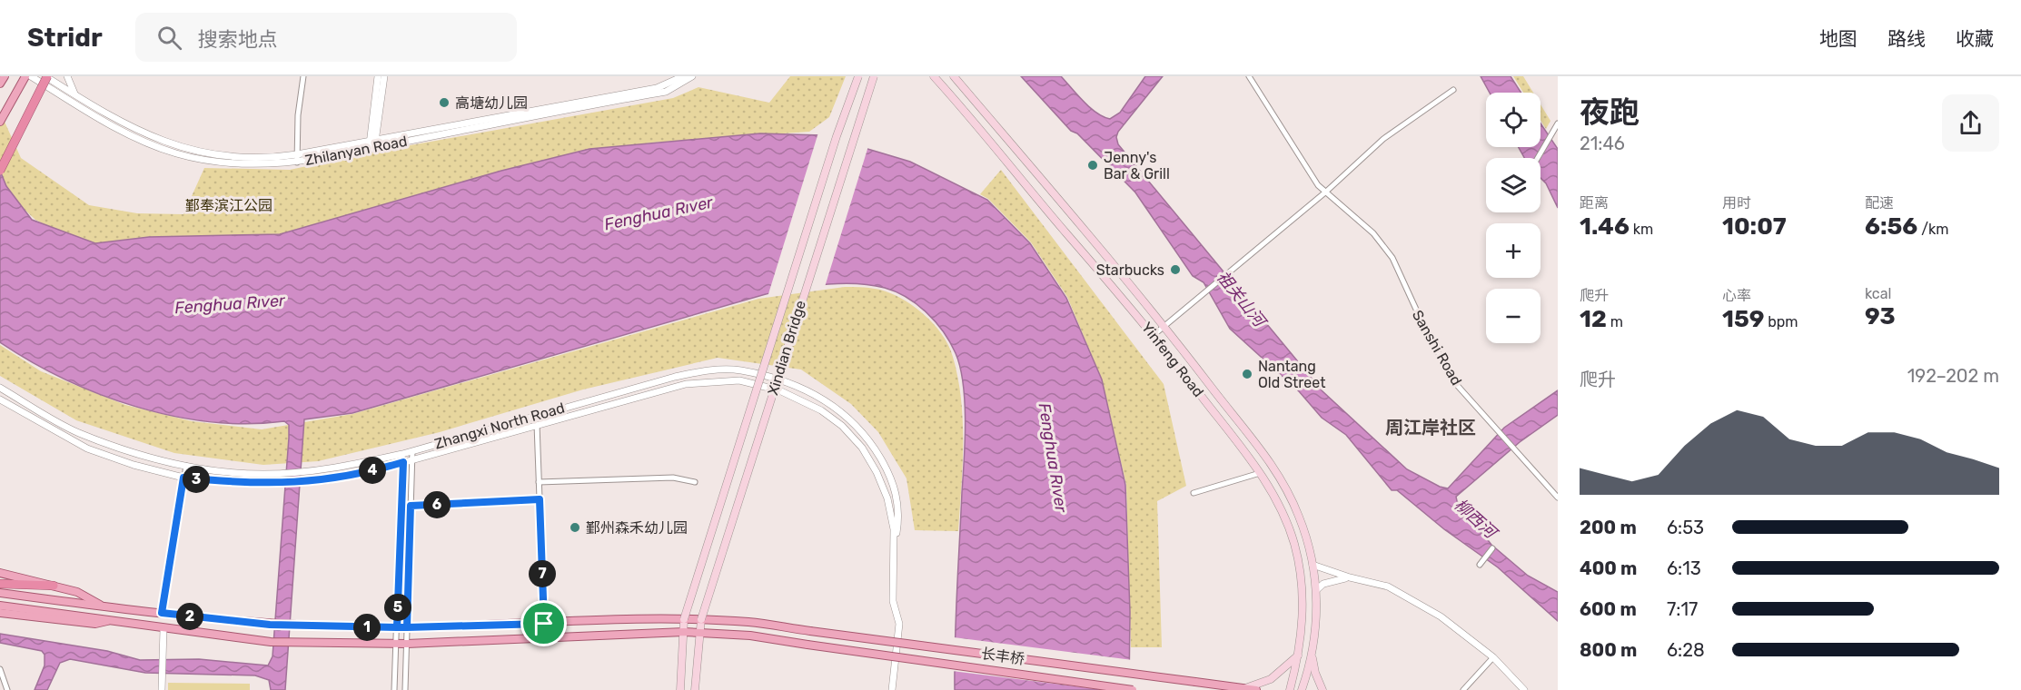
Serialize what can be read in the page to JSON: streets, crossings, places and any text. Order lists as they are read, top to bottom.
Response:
{
  "streets": {
    "main road": ["Xindian Bridge", "Yinfeng Road", "长丰桥"],
    "street": ["Zhilanyan Road", "Sanshi Road", "Zhangxi North Road"]
  },
  "crossings": [
    ["Xindian Bridge", "长丰桥"]
  ],
  "districts": ["周江岸社区"],
  "water": ["Fenghua Rıver", "祖关山河", "柳西河"],
  "parks": ["鄞奉滨江公园"],
  "places": [
    "高塘幼儿园",
    "Jenny's Bar & Grill",
    "Starbucks",
    "Nantang Old Street",
    "鄞州森禾幼儿园"
  ],
  "page": {
    "header": "Stridr",
    "search": "搜索地点",
    "nav": ["地图", "路线", "收藏"],
    "heading": ["夜跑", "21:46"],
    "map_buttons": ["+", "−"],
    "stats": [
      ["距离", "1.46 km"],
      ["用时", "10:07"],
      ["配速", "6:56 /km"],
      ["爬升", "12 m"],
      ["心率", "159 bpm"],
      ["kcal", "93"]
    ],
    "chart": ["爬升", "192–202 m"],
    "pins": [
      "4",
      "3",
      "6",
      "7",
      "5",
      "2",
      "1"
    ],
    "list": [
      {
        "name": "200 m",
        "note": "6:53"
      },
      {
        "name": "400 m",
        "note": "6:13"
      },
      {
        "name": "600 m",
        "note": "7:17"
      },
      {
        "name": "800 m",
        "note": "6:28"
      }
    ]
  }
}
